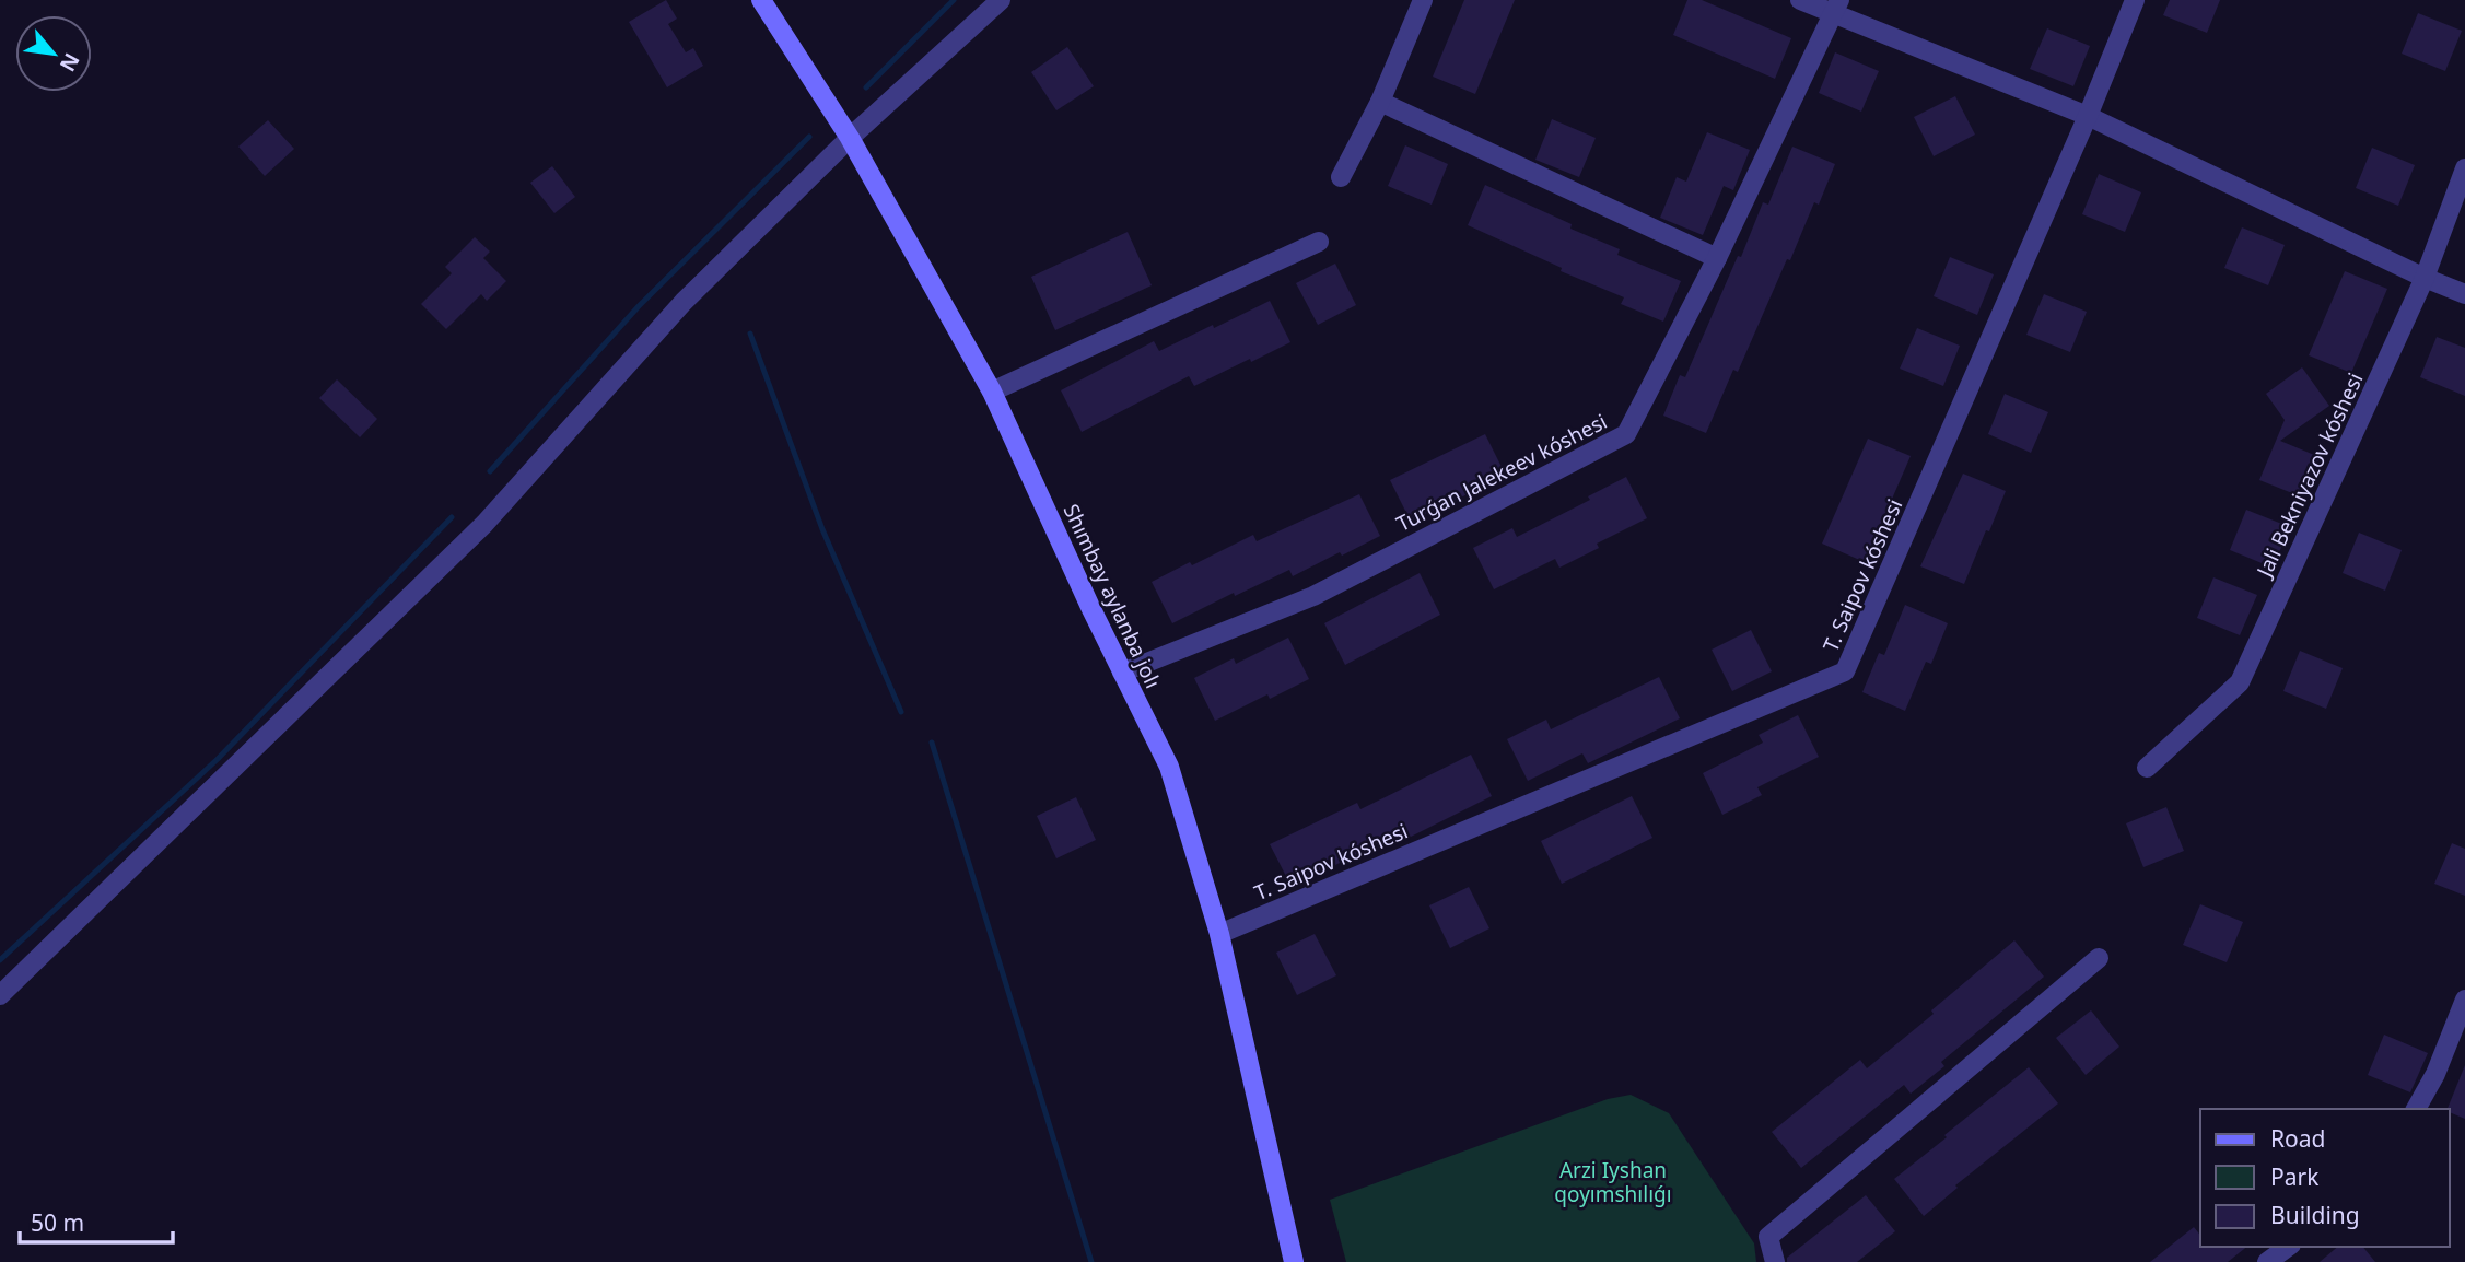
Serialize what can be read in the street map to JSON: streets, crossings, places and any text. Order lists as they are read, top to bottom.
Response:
{
  "streets": {
    "main road": ["Shımbay aylanba jolı"],
    "street": ["Turǵan Jalekeev kóshesi", "Jali Bekniyazov kóshesi", "T. Saipov kóshesi"]
  },
  "crossings": [
    ["Turǵan Jalekeev kóshesi", "Shımbay aylanba jolı"],
    ["T. Saipov kóshesi", "Shımbay aylanba jolı"]
  ],
  "parks": ["Arzi Iyshan qoyımshılıǵı"],
  "legend": ["Road", "Park", "Building"],
  "scale_bar": "50 m",
  "north": "bottom right"
}
